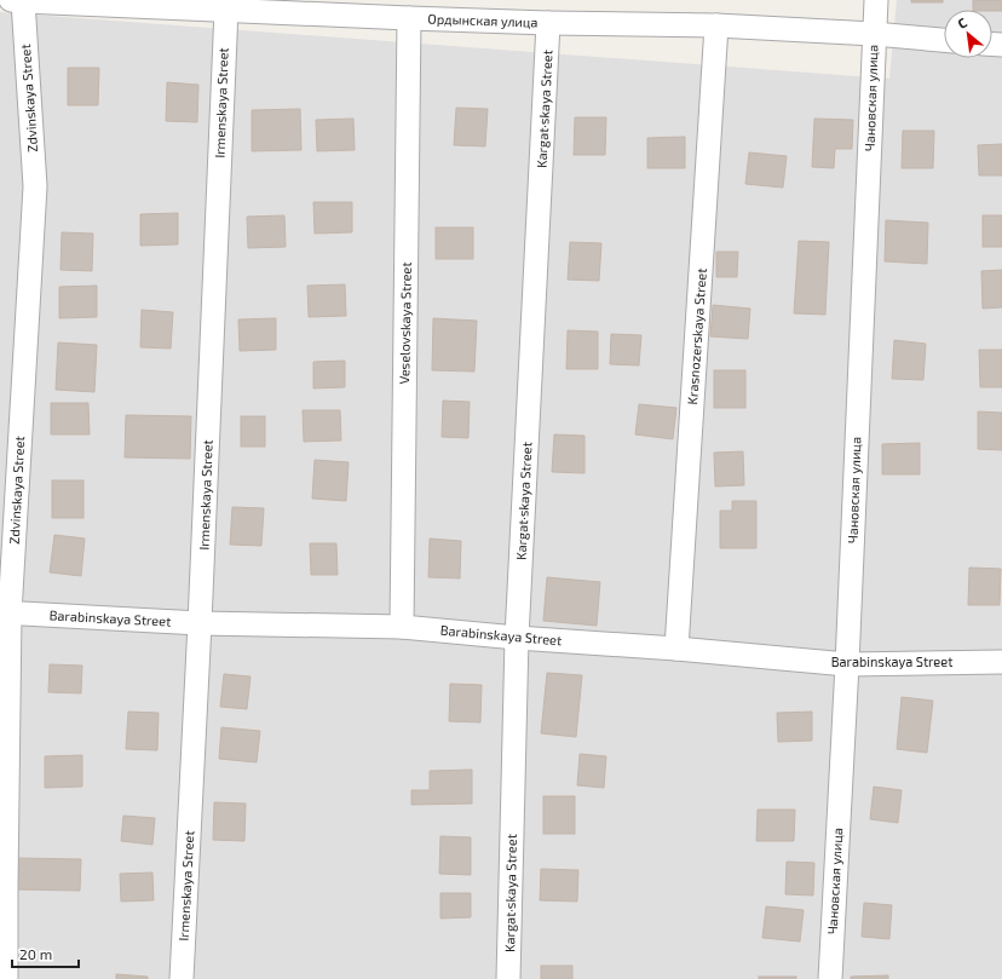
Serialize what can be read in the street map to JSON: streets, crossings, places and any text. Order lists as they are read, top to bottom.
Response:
{
  "streets": {
    "street": [
      "Ордынская улица",
      "Zdvinskaya Street",
      "Чановская улица",
      "Irmenskaya Street",
      "Kargat·skaya Street",
      "Veselovskaya Street",
      "Krasnozerskaya Street",
      "Barabinskaya Street"
    ]
  },
  "crossings": [
    ["Ордынская улица", "Zdvinskaya Street"],
    ["Ордынская улица", "Чановская улица"],
    ["Ордынская улица", "Irmenskaya Street"],
    ["Ордынская улица", "Kargat·skaya Street"],
    ["Ордынская улица", "Veselovskaya Street"],
    ["Ордынская улица", "Krasnozerskaya Street"],
    ["Zdvinskaya Street", "Barabinskaya Street"],
    ["Чановская улица", "Barabinskaya Street"],
    ["Irmenskaya Street", "Barabinskaya Street"],
    ["Kargat·skaya Street", "Barabinskaya Street"],
    ["Veselovskaya Street", "Barabinskaya Street"],
    ["Krasnozerskaya Street", "Barabinskaya Street"]
  ],
  "scale_bar": "20 m",
  "north": "top left"
}
